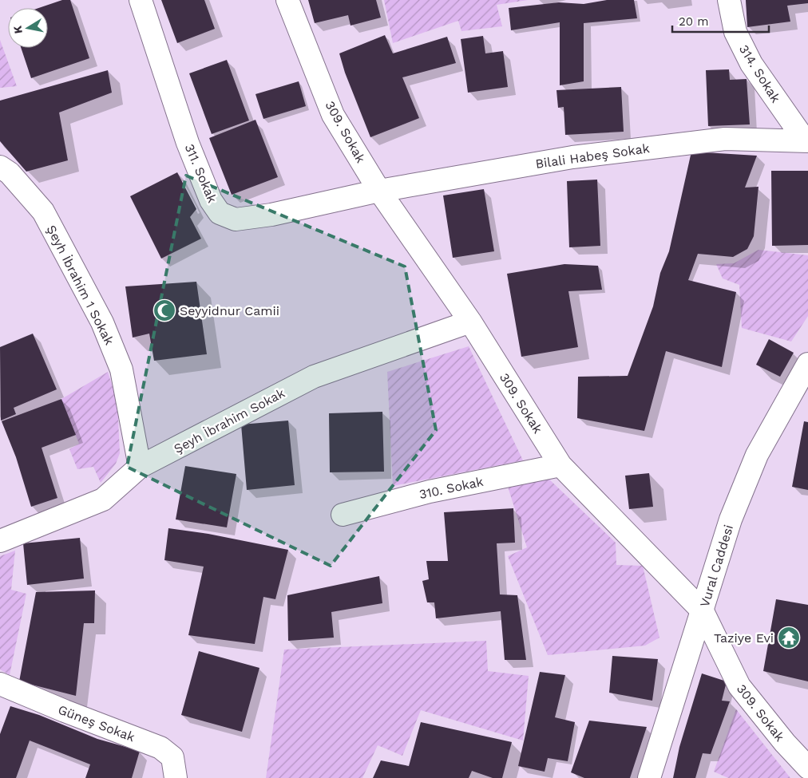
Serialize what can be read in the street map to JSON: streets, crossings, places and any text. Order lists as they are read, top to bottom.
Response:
{
  "streets": {
    "street": [
      "314. Sokak",
      "309. Sokak",
      "Bilali Habeş Sokak",
      "311. Sokak",
      "Şeyh İbrahim 1 Sokak",
      "Şeyh İbrahim Sokak",
      "310. Sokak",
      "Vural Caddesi",
      "Güneş Sokak"
    ]
  },
  "crossings": [
    ["314. Sokak", "Bilali Habeş Sokak"],
    ["309. Sokak", "Bilali Habeş Sokak"],
    ["309. Sokak", "311. Sokak"],
    ["309. Sokak", "Şeyh İbrahim Sokak"],
    ["309. Sokak", "310. Sokak"],
    ["309. Sokak", "Vural Caddesi"],
    ["Bilali Habeş Sokak", "311. Sokak"],
    ["Şeyh İbrahim 1 Sokak", "Şeyh İbrahim Sokak"]
  ],
  "places": {
    "mosque": ["Seyyidnur Camii"],
    "temple": ["Taziye Evi"]
  },
  "scale_bar": "20 m",
  "north": "left"
}
